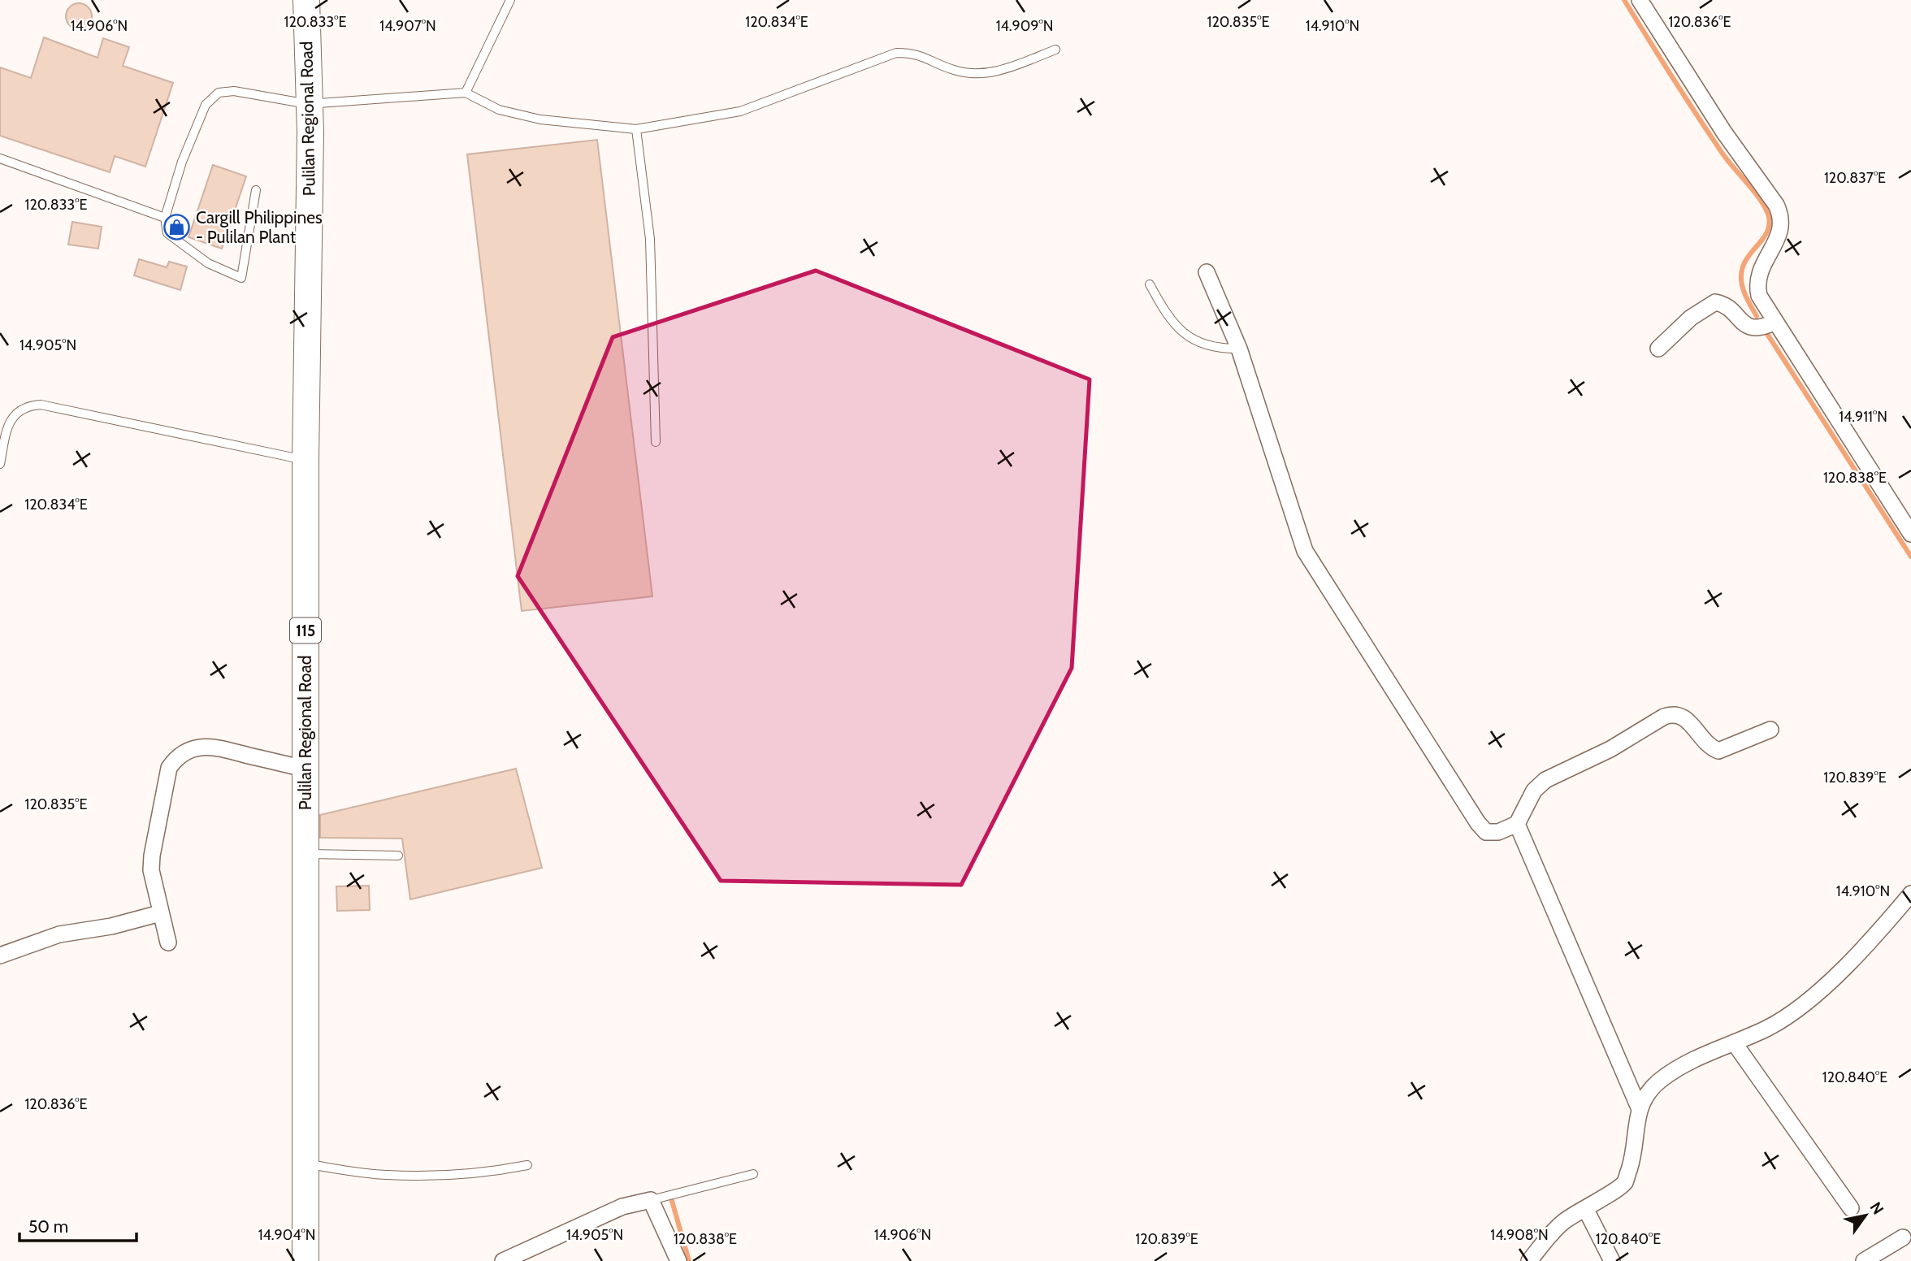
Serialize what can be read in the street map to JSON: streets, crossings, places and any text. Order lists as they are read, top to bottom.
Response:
{
  "streets": {
    "main road": ["Pulilan Regional Road", "115"]
  },
  "places": {
    "shop": ["Cargill Philippines - Pulilan Plant"]
  },
  "scale_bar": "50 m",
  "north": "top right",
  "coordinates": [
    "120.833°E",
    "120.834°E",
    "120.835°E",
    "120.836°E",
    "14.906°N",
    "14.909°N",
    "14.907°N",
    "14.910°N",
    "120.837°E",
    "14.905°N",
    "14.911°N",
    "120.838°E",
    "120.839°E",
    "120.840°E",
    "14.904°N",
    "14.908°N"
  ]
}
